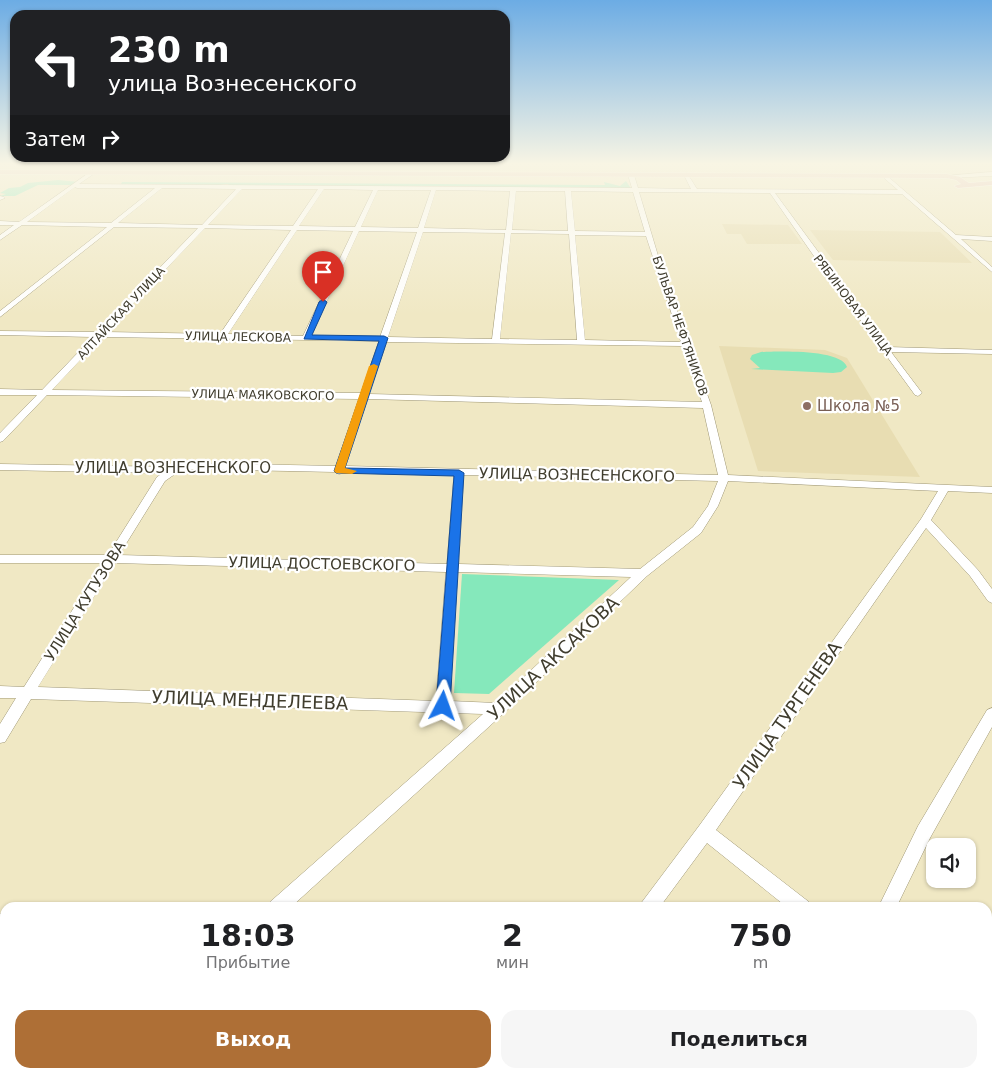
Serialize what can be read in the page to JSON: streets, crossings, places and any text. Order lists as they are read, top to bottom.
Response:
{
  "streets": {
    "street": [
      "РЯБИНОВАЯ УЛИЦА",
      "АЛТАЙСКАЯ УЛИЦА",
      "БУЛЬВАР НЕФТЯНИКОВ",
      "УЛИЦА ЛЕСКОВА",
      "УЛИЦА МАЯКОВСКОГО",
      "УЛИЦА ВОЗНЕСЕНСКОГО",
      "УЛИЦА ДОСТОЕВСКОГО",
      "УЛИЦА КУТУЗОВА",
      "УЛИЦА АКСАКОВА",
      "УЛИЦА МЕНДЕЛЕЕВА",
      "УЛИЦА ТУРГЕНЕВА"
    ]
  },
  "crossings": [
    ["АЛТАЙСКАЯ УЛИЦА", "УЛИЦА ЛЕСКОВА"],
    ["АЛТАЙСКАЯ УЛИЦА", "УЛИЦА МАЯКОВСКОГО"],
    ["БУЛЬВАР НЕФТЯНИКОВ", "УЛИЦА ЛЕСКОВА"],
    ["БУЛЬВАР НЕФТЯНИКОВ", "УЛИЦА МАЯКОВСКОГО"],
    ["БУЛЬВАР НЕФТЯНИКОВ", "УЛИЦА ВОЗНЕСЕНСКОГО"],
    ["БУЛЬВАР НЕФТЯНИКОВ", "УЛИЦА АКСАКОВА"],
    ["УЛИЦА ВОЗНЕСЕНСКОГО", "УЛИЦА КУТУЗОВА"],
    ["УЛИЦА ВОЗНЕСЕНСКОГО", "УЛИЦА АКСАКОВА"],
    ["УЛИЦА ВОЗНЕСЕНСКОГО", "УЛИЦА ТУРГЕНЕВА"],
    ["УЛИЦА ДОСТОЕВСКОГО", "УЛИЦА КУТУЗОВА"],
    ["УЛИЦА ДОСТОЕВСКОГО", "УЛИЦА АКСАКОВА"],
    ["УЛИЦА КУТУЗОВА", "УЛИЦА МЕНДЕЛЕЕВА"],
    ["УЛИЦА АКСАКОВА", "УЛИЦА МЕНДЕЛЕЕВА"]
  ],
  "places": ["Школа №5"],
  "page": {
    "turn": ["230 m", "улица Вознесенского"],
    "then": "Затем",
    "eta": [
      "18:03",
      "Прибытие",
      "2",
      "мин",
      "750",
      "m"
    ],
    "buttons": ["Выход", "Поделиться"]
  }
}
